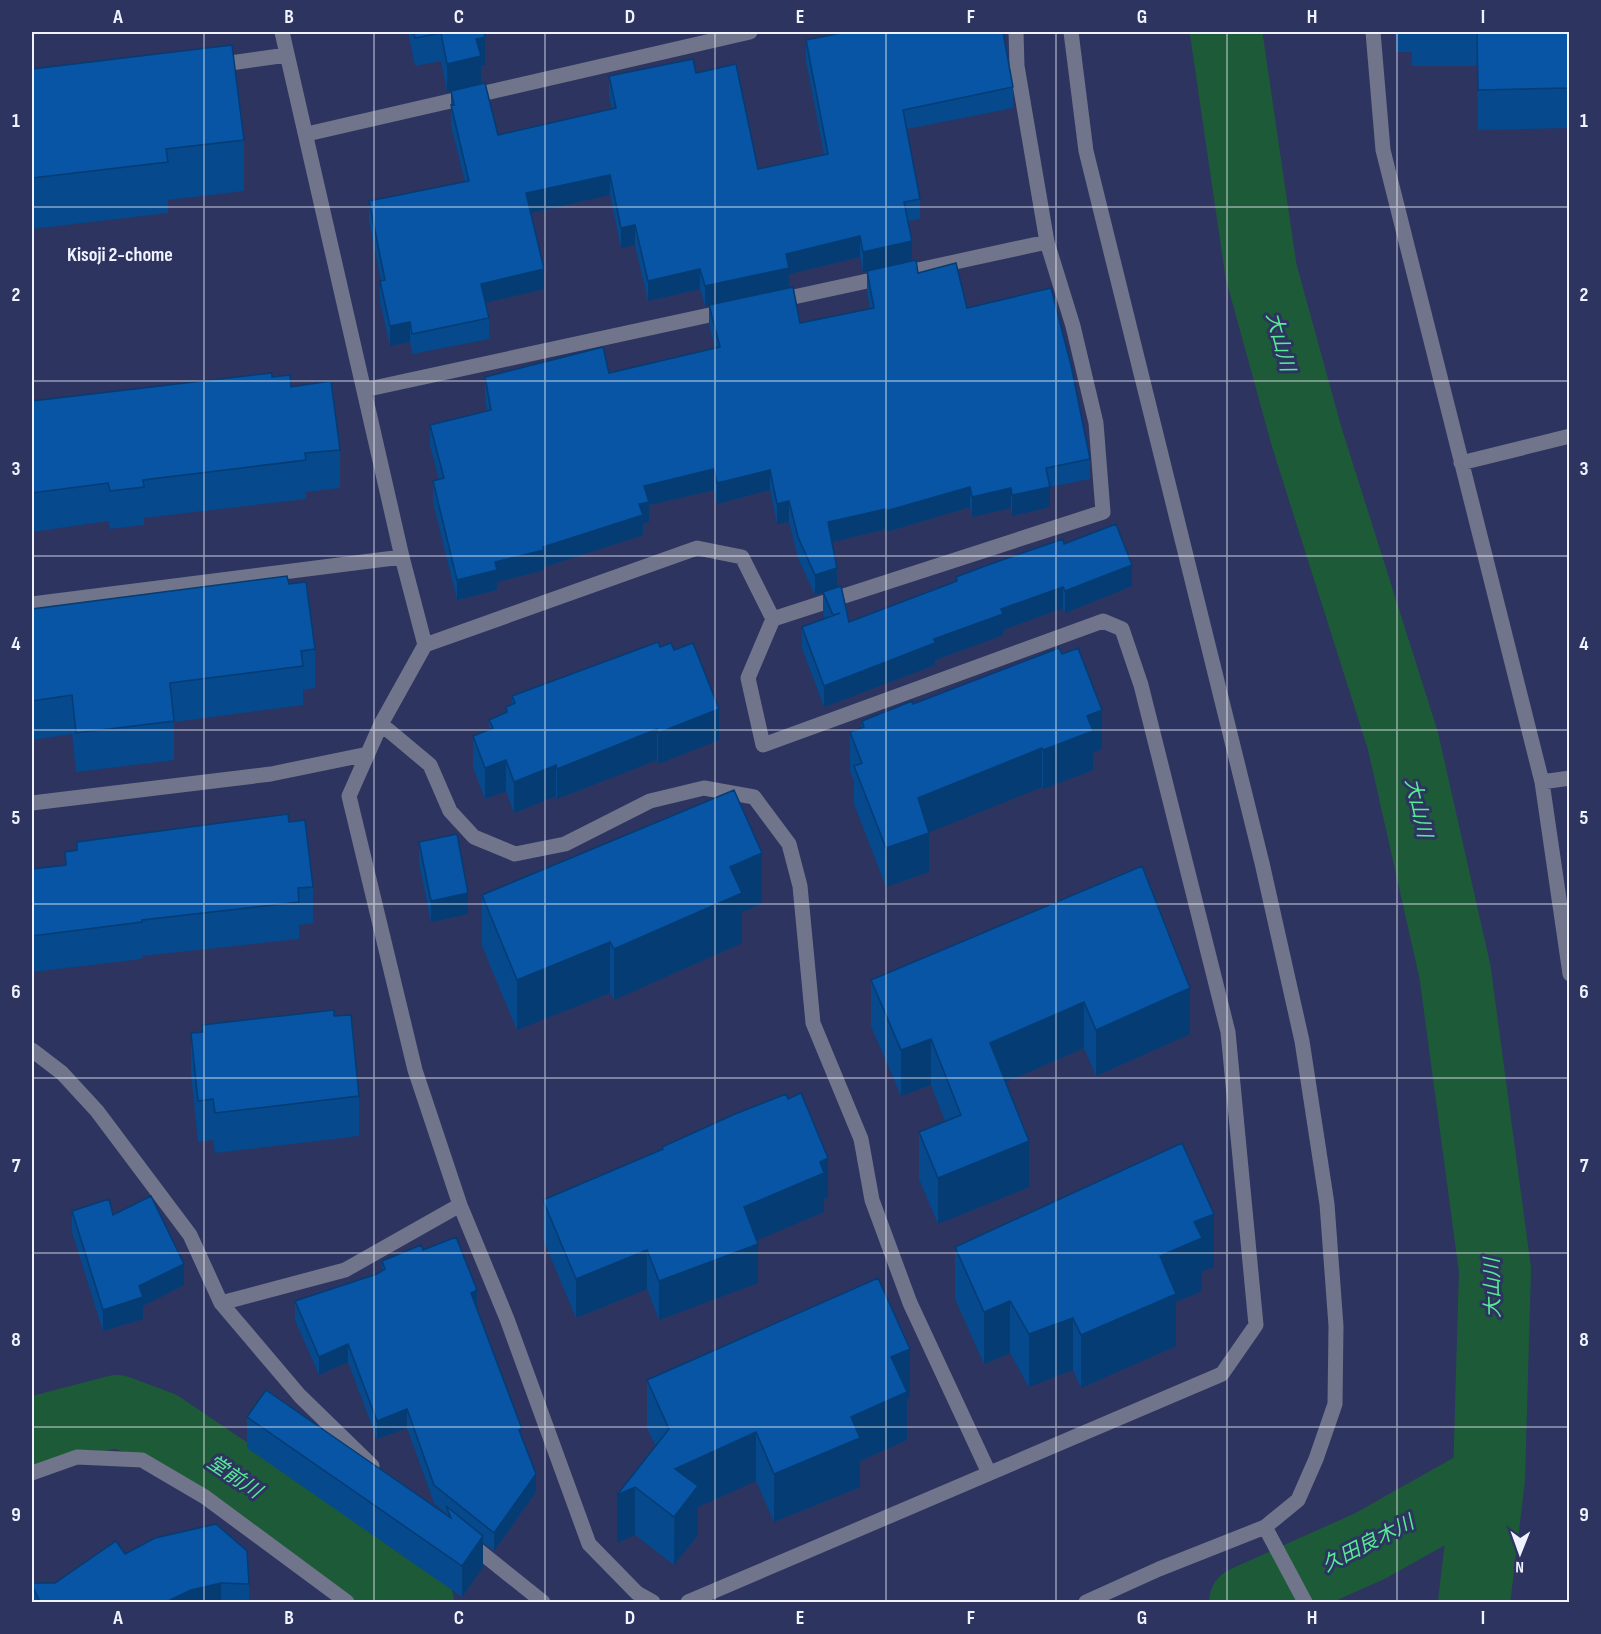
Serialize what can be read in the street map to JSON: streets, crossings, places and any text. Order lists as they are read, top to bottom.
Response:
{
  "districts": ["Kisoji 2-chome"],
  "water": ["大山川", "堂前川", "久田良木川"],
  "north": "bottom",
  "grid": {
    "columns": [
      "A",
      "B",
      "C",
      "D",
      "E",
      "F",
      "G",
      "H",
      "I"
    ],
    "rows": [
      "1",
      "2",
      "3",
      "4",
      "5",
      "6",
      "7",
      "8",
      "9"
    ]
  }
}
